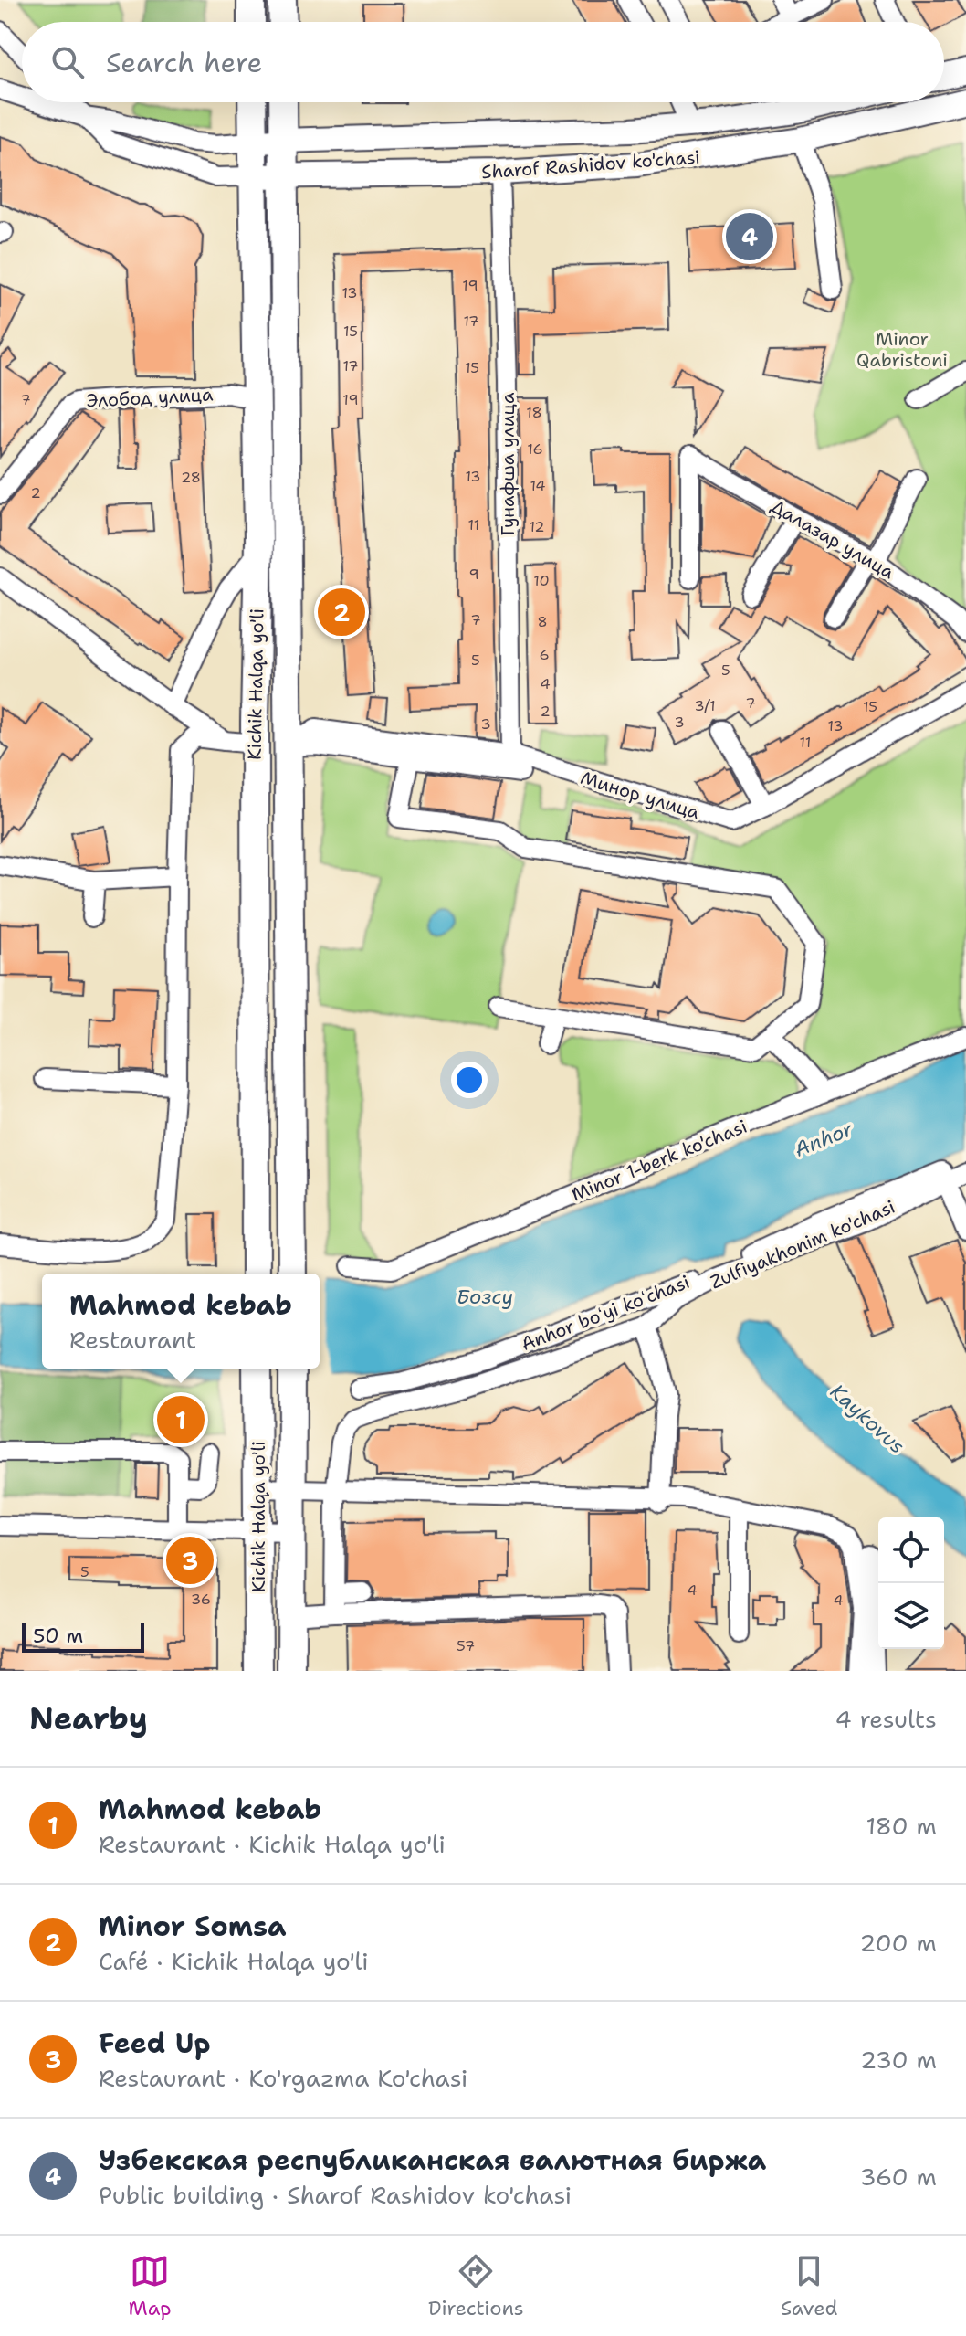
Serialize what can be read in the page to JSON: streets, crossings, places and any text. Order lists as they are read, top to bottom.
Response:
{
  "streets": {
    "highway": ["Kichik Halqa yo'li"],
    "main road": ["Sharof Rashidov ko'chasi"],
    "street": [
      "Элобод улица",
      "Гунафша улица",
      "Далазар улица",
      "Минор улица",
      "Minor 1-berk ko'chasi",
      "Zulfiyakhonim ko'chasi",
      "Anhor boʻyi koʻchasi"
    ]
  },
  "crossings": [
    ["Sharof Rashidov ko'chasi", "Гунафша улица"],
    ["Sharof Rashidov ko'chasi", "Kichik Halqa yo'li"],
    ["Элобод улица", "Kichik Halqa yo'li"],
    ["Гунафша улица", "Минор улица"],
    ["Kichik Halqa yo'li", "Минор улица"]
  ],
  "water": ["Anhor", "Бозсу", "Kaykovus"],
  "parks": ["Minor Qabristoni"],
  "house_numbers": [
    "19",
    "13",
    "17",
    "15",
    "17",
    "15",
    "7",
    "19",
    "18",
    "16",
    "13",
    "28",
    "14",
    "2",
    "11",
    "12",
    "9",
    "10",
    "7",
    "8",
    "6",
    "5",
    "5",
    "4",
    "7",
    "3/1",
    "15",
    "2",
    "3",
    "3",
    "13",
    "11",
    "5",
    "4",
    "36",
    "4",
    "57"
  ],
  "scale_bar": "50 m",
  "page": {
    "search": "Search here",
    "pins": [
      "4",
      "2",
      "1",
      "3"
    ],
    "popup": ["Mahmod kebab", "Restaurant"],
    "scale": "50 m",
    "heading": ["Nearby", "4 results"],
    "list": [
      {
        "mark": "1",
        "name": "Mahmod kebab",
        "note": "Restaurant · Kichik Halqa yo'li",
        "value": "180 m"
      },
      {
        "mark": "2",
        "name": "Minor Somsa",
        "note": "Café · Kichik Halqa yo'li",
        "value": "200 m"
      },
      {
        "mark": "3",
        "name": "Feed Up",
        "note": "Restaurant · Ko'rgazma Ko'chasi",
        "value": "230 m"
      },
      {
        "mark": "4",
        "name": "Узбекская республиканская валютная биржа",
        "note": "Public building · Sharof Rashidov ko'chasi",
        "value": "360 m"
      }
    ],
    "nav": ["Map", "Directions", "Saved"]
  }
}
